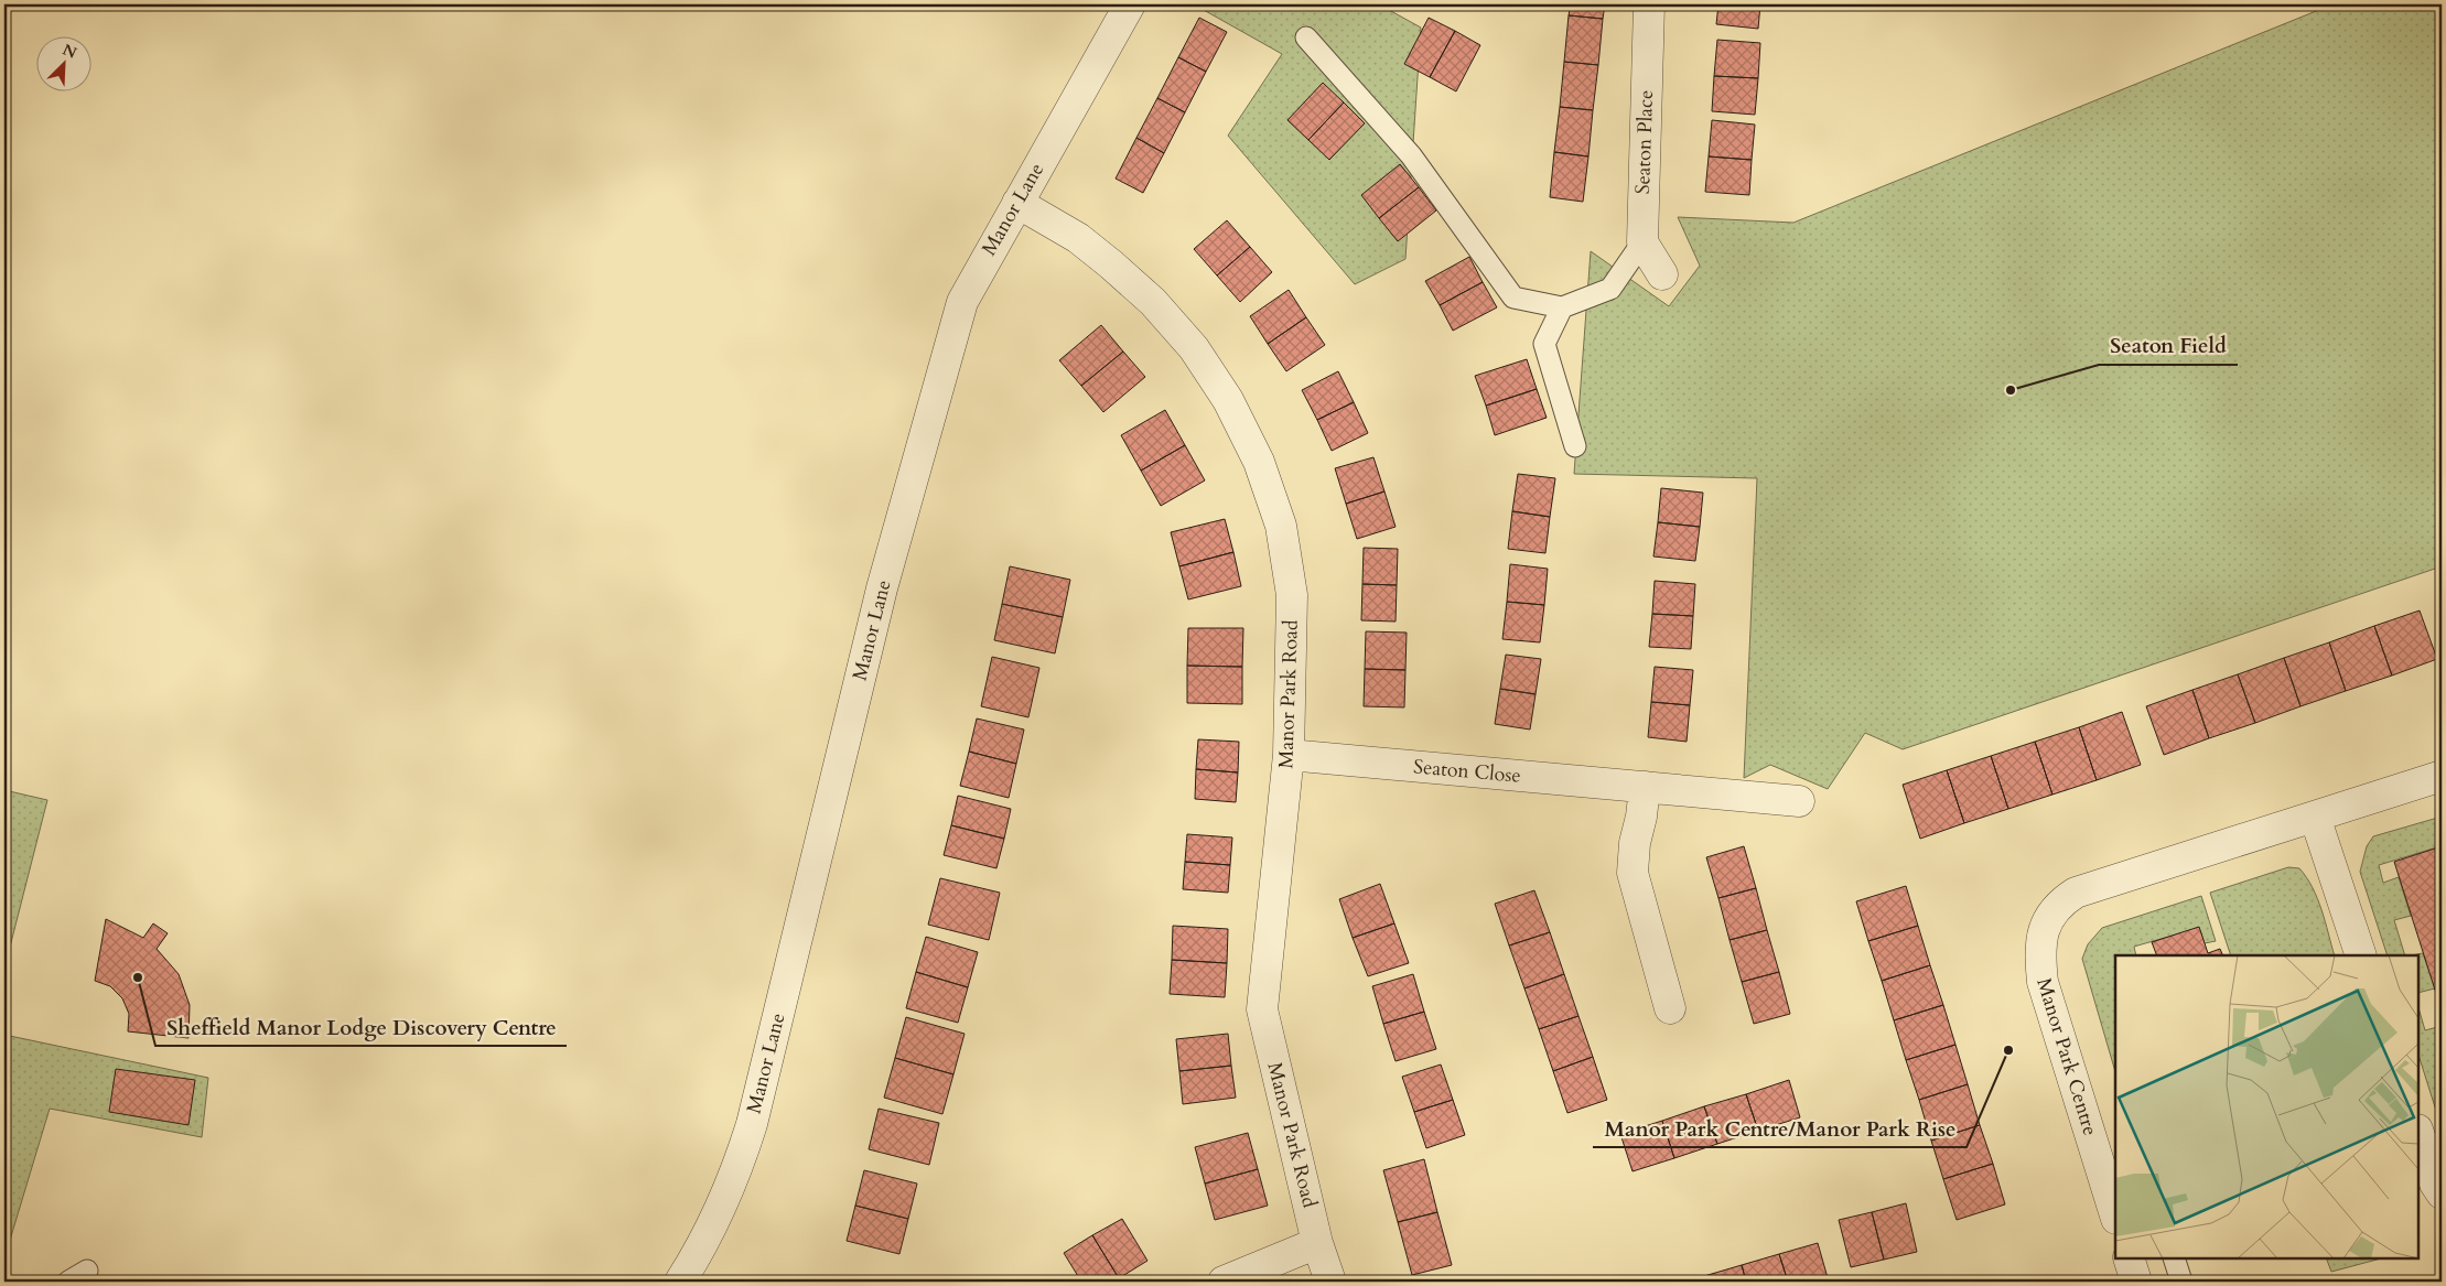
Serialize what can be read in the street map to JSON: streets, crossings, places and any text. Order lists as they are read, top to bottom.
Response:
{
  "streets": {
    "street": [
      "Seaton Place",
      "Manor Lane",
      "Manor Park Road",
      "Seaton Close",
      "Manor Park Centre"
    ]
  },
  "crossings": [
    ["Manor Lane", "Manor Park Road"],
    ["Manor Park Road", "Seaton Close"]
  ],
  "places": ["Seaton Field", "Sheffield Manor Lodge Discovery Centre", "Manor Park Centre/Manor Park Rise"],
  "north": "top right"
}
